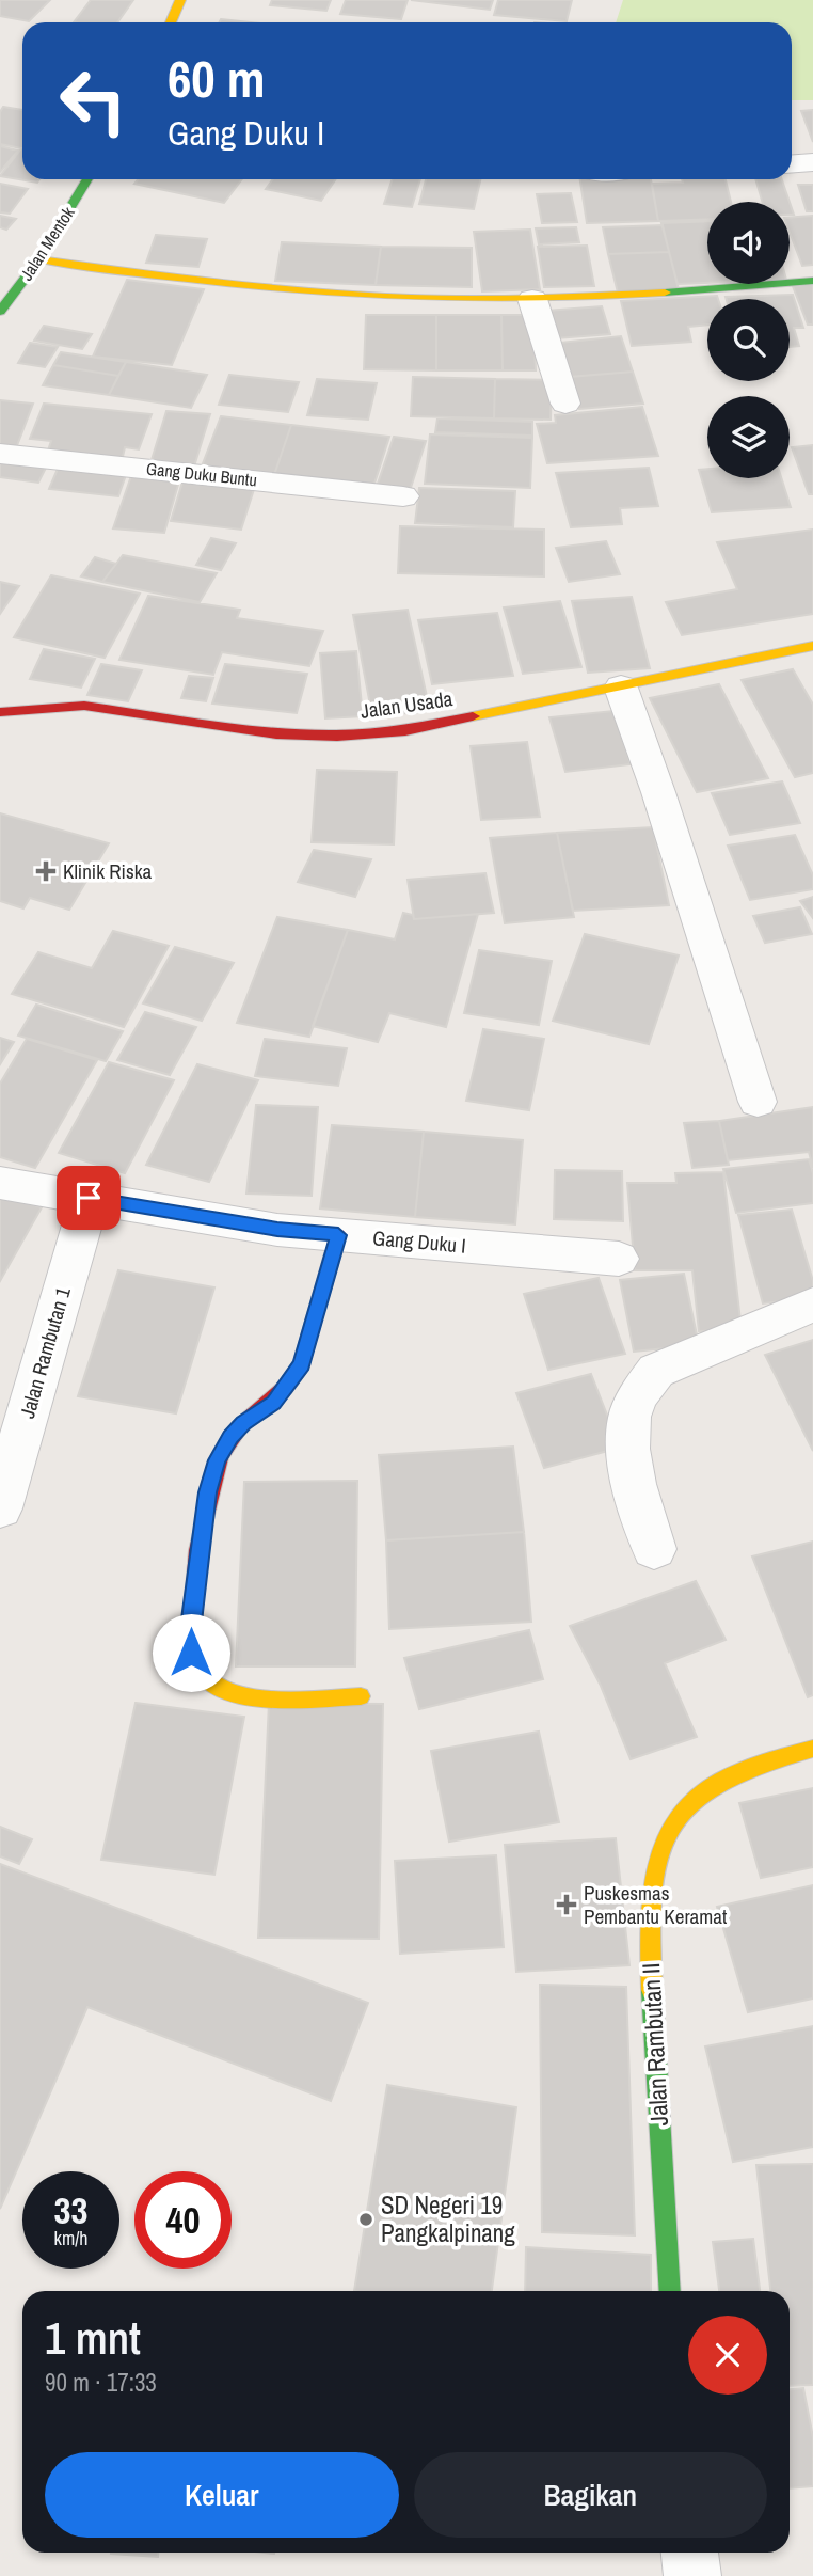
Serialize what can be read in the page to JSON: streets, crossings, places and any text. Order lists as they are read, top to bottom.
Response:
{
  "streets": {
    "main road": ["Jalan Mentok", "Jalan Usada", "Jalan Rambutan II"],
    "street": ["Gang Duku Buntu", "Gang Duku I", "Jalan Rambutan 1"]
  },
  "crossings": [
    ["Gang Duku I", "Jalan Rambutan 1"]
  ],
  "places": {
    "health": ["Klinik Riska", "Puskesmas Pembantu Keramat"],
    "other": ["SD Negeri 19 Pangkalpinang"]
  },
  "page": {
    "turn": ["60 m", "Gang Duku I"],
    "speed": "33 km/h",
    "limit": "40",
    "heading": ["1 mnt", "90 m · 17:33"],
    "buttons": ["Keluar", "Bagikan"]
  }
}
